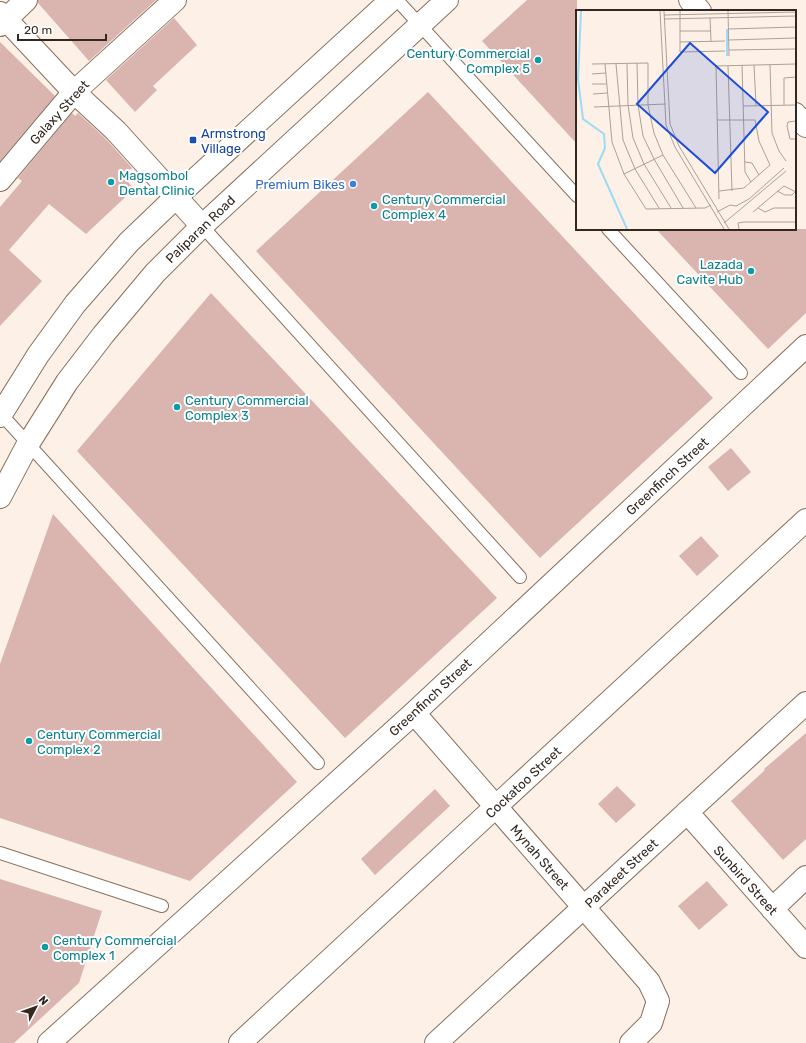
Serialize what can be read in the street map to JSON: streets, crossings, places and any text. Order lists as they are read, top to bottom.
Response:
{
  "streets": {
    "street": [
      "Galaxy Street",
      "Paliparan Road",
      "Greenfinch Street",
      "Cockatoo Street",
      "Mynah Street",
      "Parakeet Street",
      "Sunbird Street"
    ]
  },
  "crossings": [
    ["Greenfinch Street", "Mynah Street"],
    ["Cockatoo Street", "Mynah Street"],
    ["Mynah Street", "Parakeet Street"],
    ["Parakeet Street", "Sunbird Street"]
  ],
  "places": {
    "other": [
      "Century Commercial Complex 5",
      "Magsombol Dental Clinic",
      "Premium Bikes",
      "Century Commercial Complex 4",
      "Lazada Cavite Hub",
      "Century Commercial Complex 3",
      "Century Commercial Complex 2",
      "Century Commercial Complex 1"
    ],
    "transit": ["Armstrong Village"]
  },
  "scale_bar": "20 m",
  "north": "top right"
}
